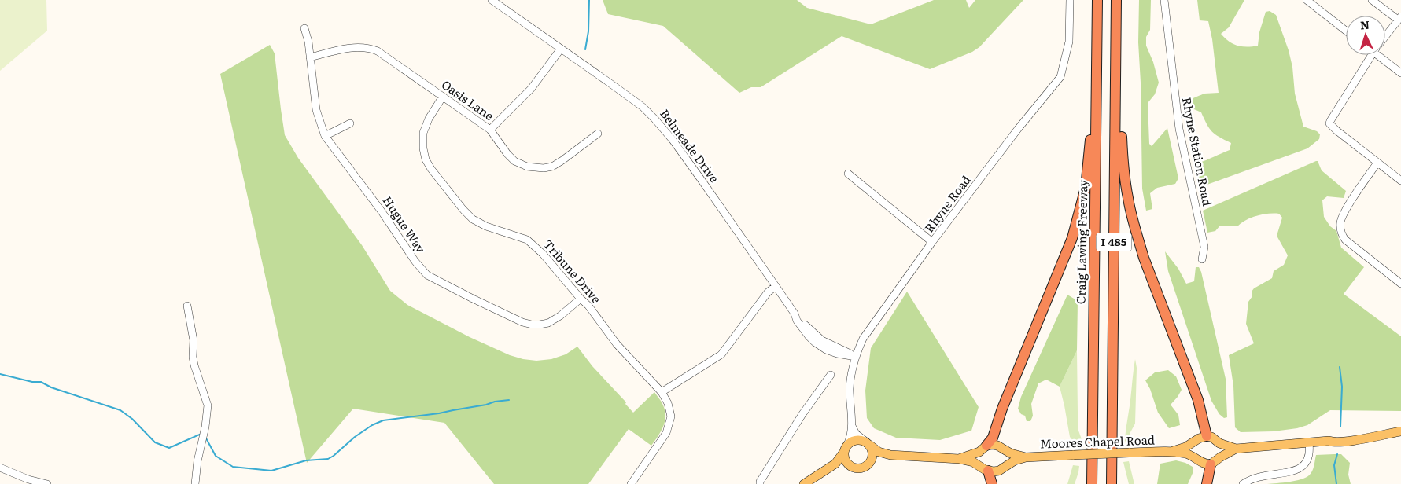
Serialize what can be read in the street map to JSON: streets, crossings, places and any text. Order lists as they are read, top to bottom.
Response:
{
  "streets": {
    "highway": ["Craig Lawing Freeway", "I 485"],
    "main road": ["Moores Chapel Road"],
    "street": [
      "Oasis Lane",
      "Belmeade Drive",
      "Rhyne Station Road",
      "Rhyne Road",
      "Hugue Way",
      "Tribune Drive"
    ]
  },
  "crossings": [
    ["Oasis Lane", "Hugue Way"],
    ["Oasis Lane", "Tribune Drive"],
    ["Belmeade Drive", "Rhyne Road"],
    ["Hugue Way", "Tribune Drive"]
  ],
  "north": "top"
}
